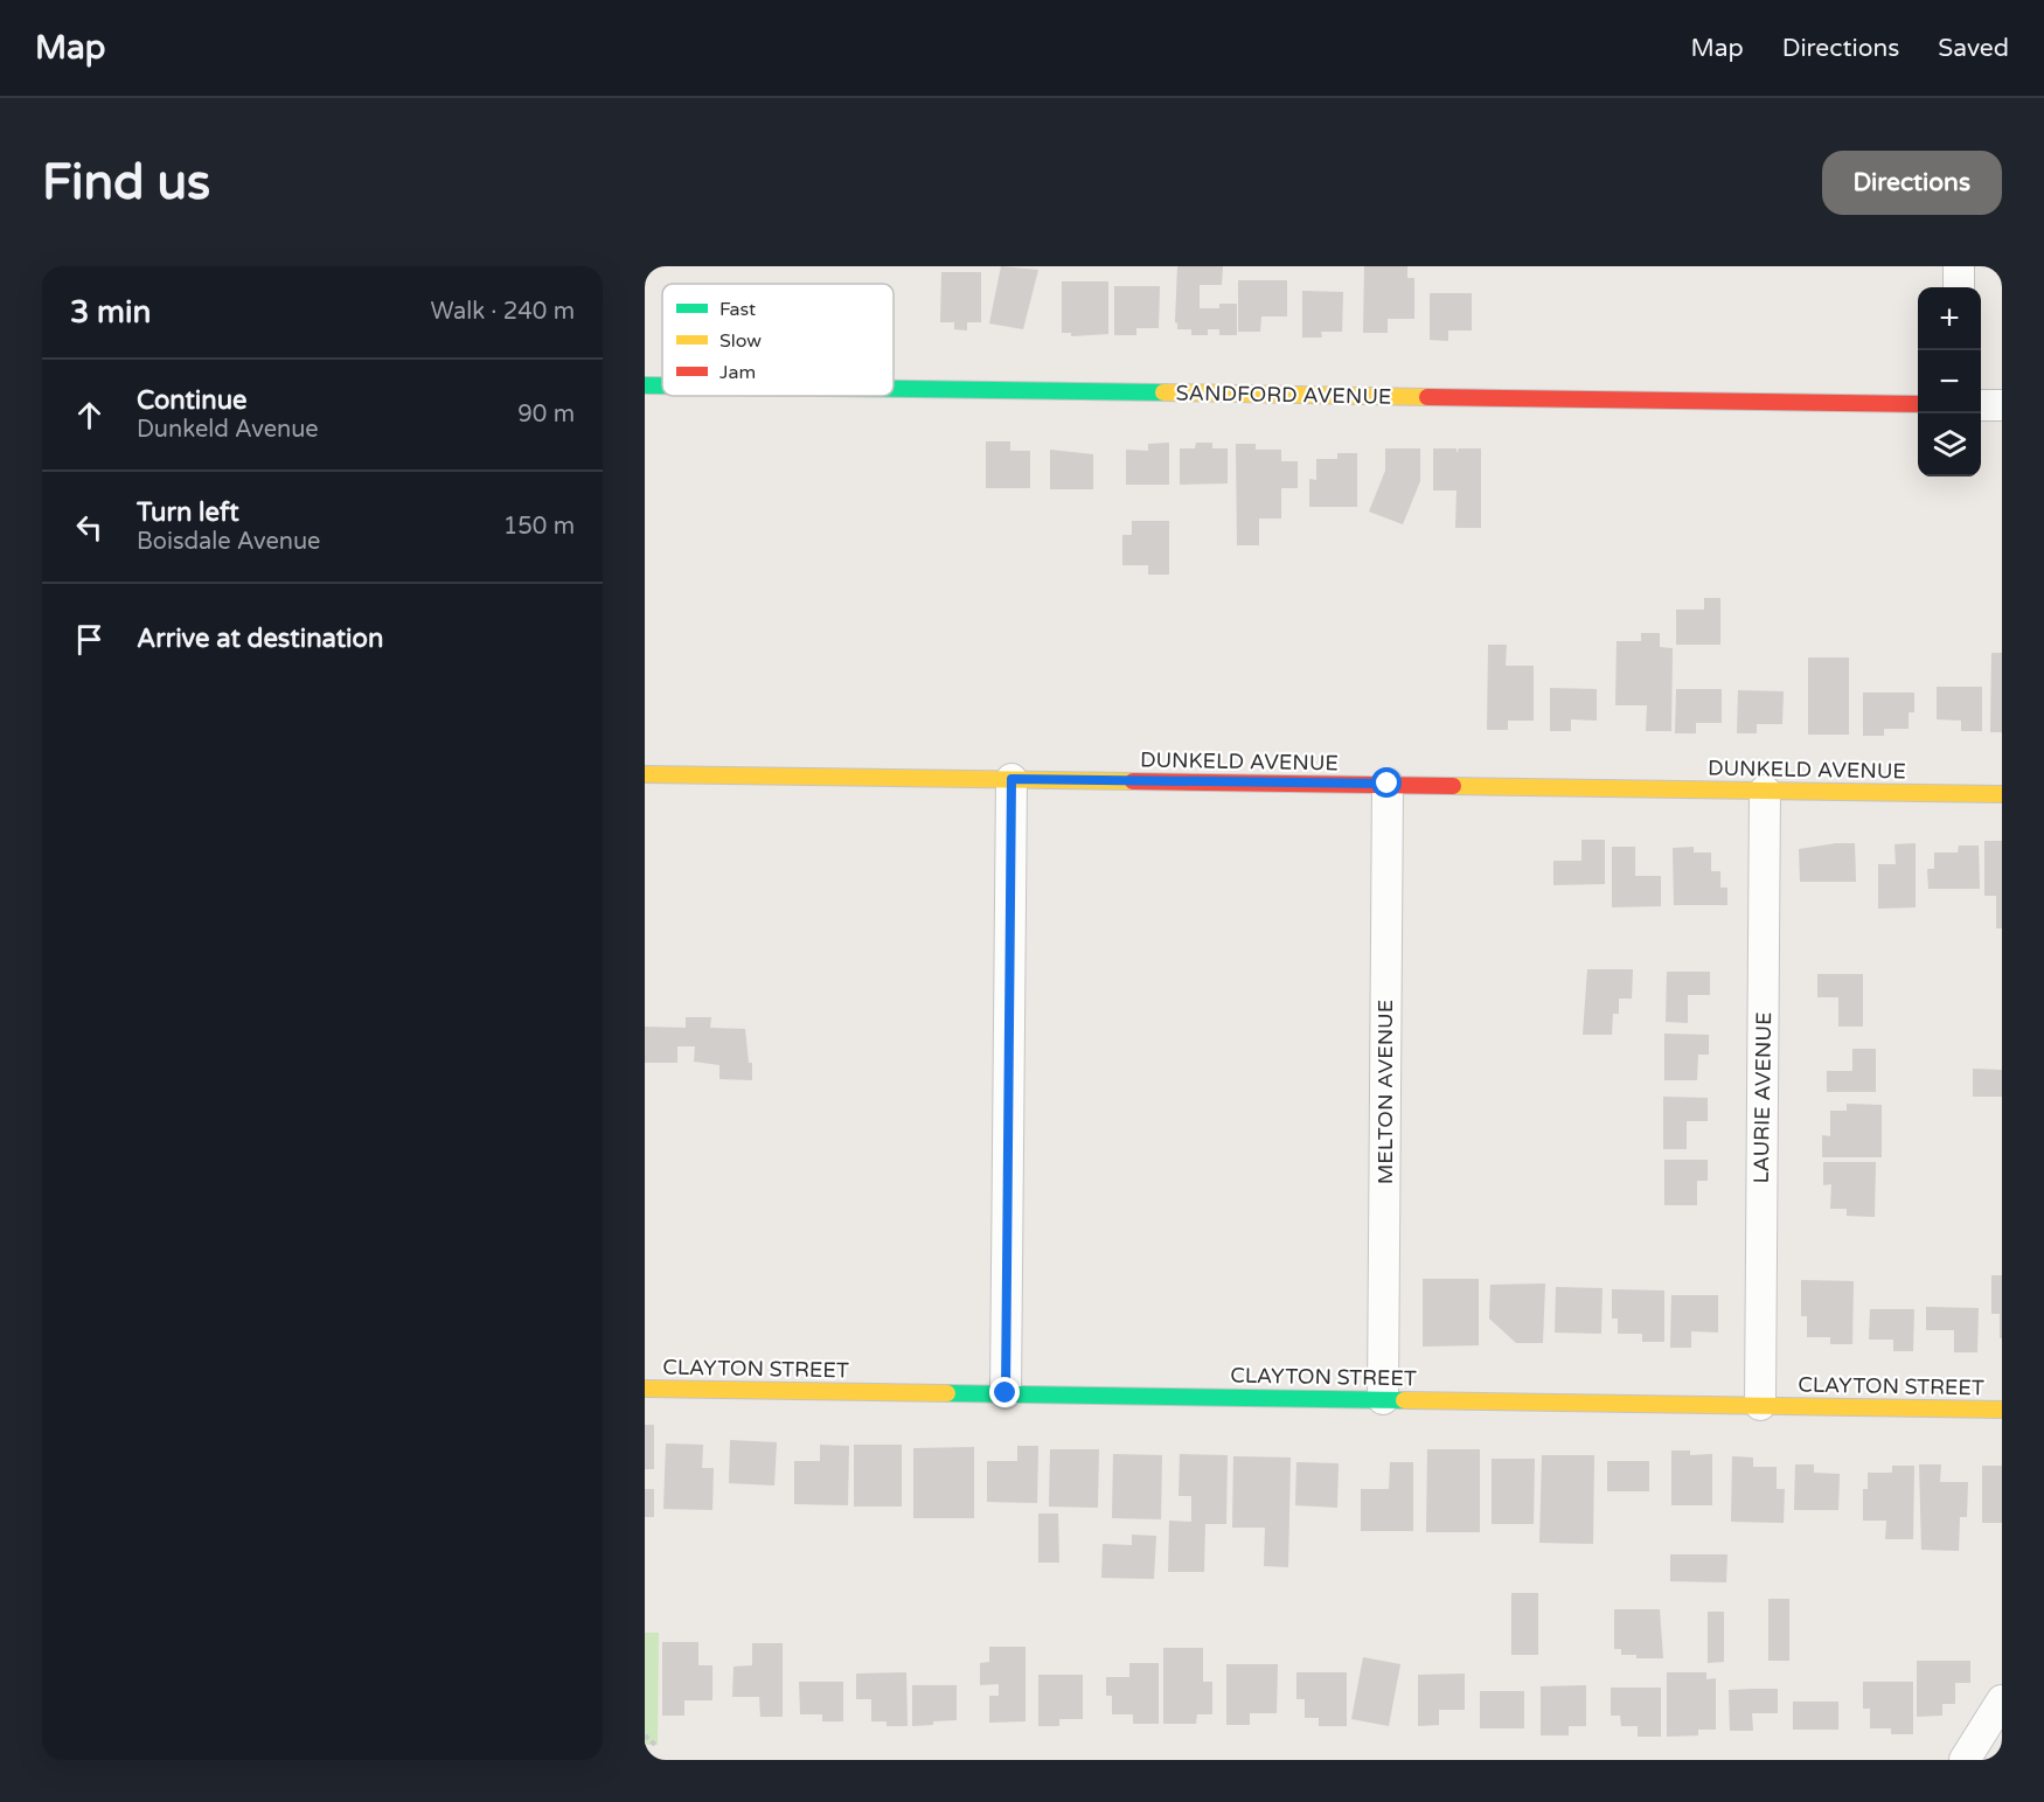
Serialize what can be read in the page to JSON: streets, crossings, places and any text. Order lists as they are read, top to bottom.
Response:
{
  "streets": {
    "street": [
      "SANDFORD AVENUE",
      "DUNKELD AVENUE",
      "MELTON AVENUE",
      "LAURIE AVENUE",
      "CLAYTON STREET"
    ]
  },
  "crossings": [
    ["DUNKELD AVENUE", "MELTON AVENUE"],
    ["DUNKELD AVENUE", "LAURIE AVENUE"],
    ["MELTON AVENUE", "CLAYTON STREET"],
    ["LAURIE AVENUE", "CLAYTON STREET"]
  ],
  "legend": ["Fast", "Slow", "Jam"],
  "page": {
    "header": "Map",
    "nav": ["Map", "Directions", "Saved"],
    "buttons": "Directions",
    "title": "Find us",
    "heading": ["3 min", "Walk · 240 m"],
    "map_buttons": ["+", "−"],
    "list": [
      ["Continue", "Dunkeld Avenue", "90 m"],
      ["Turn left", "Boisdale Avenue", "150 m"],
      "Arrive at destination"
    ]
  }
}
